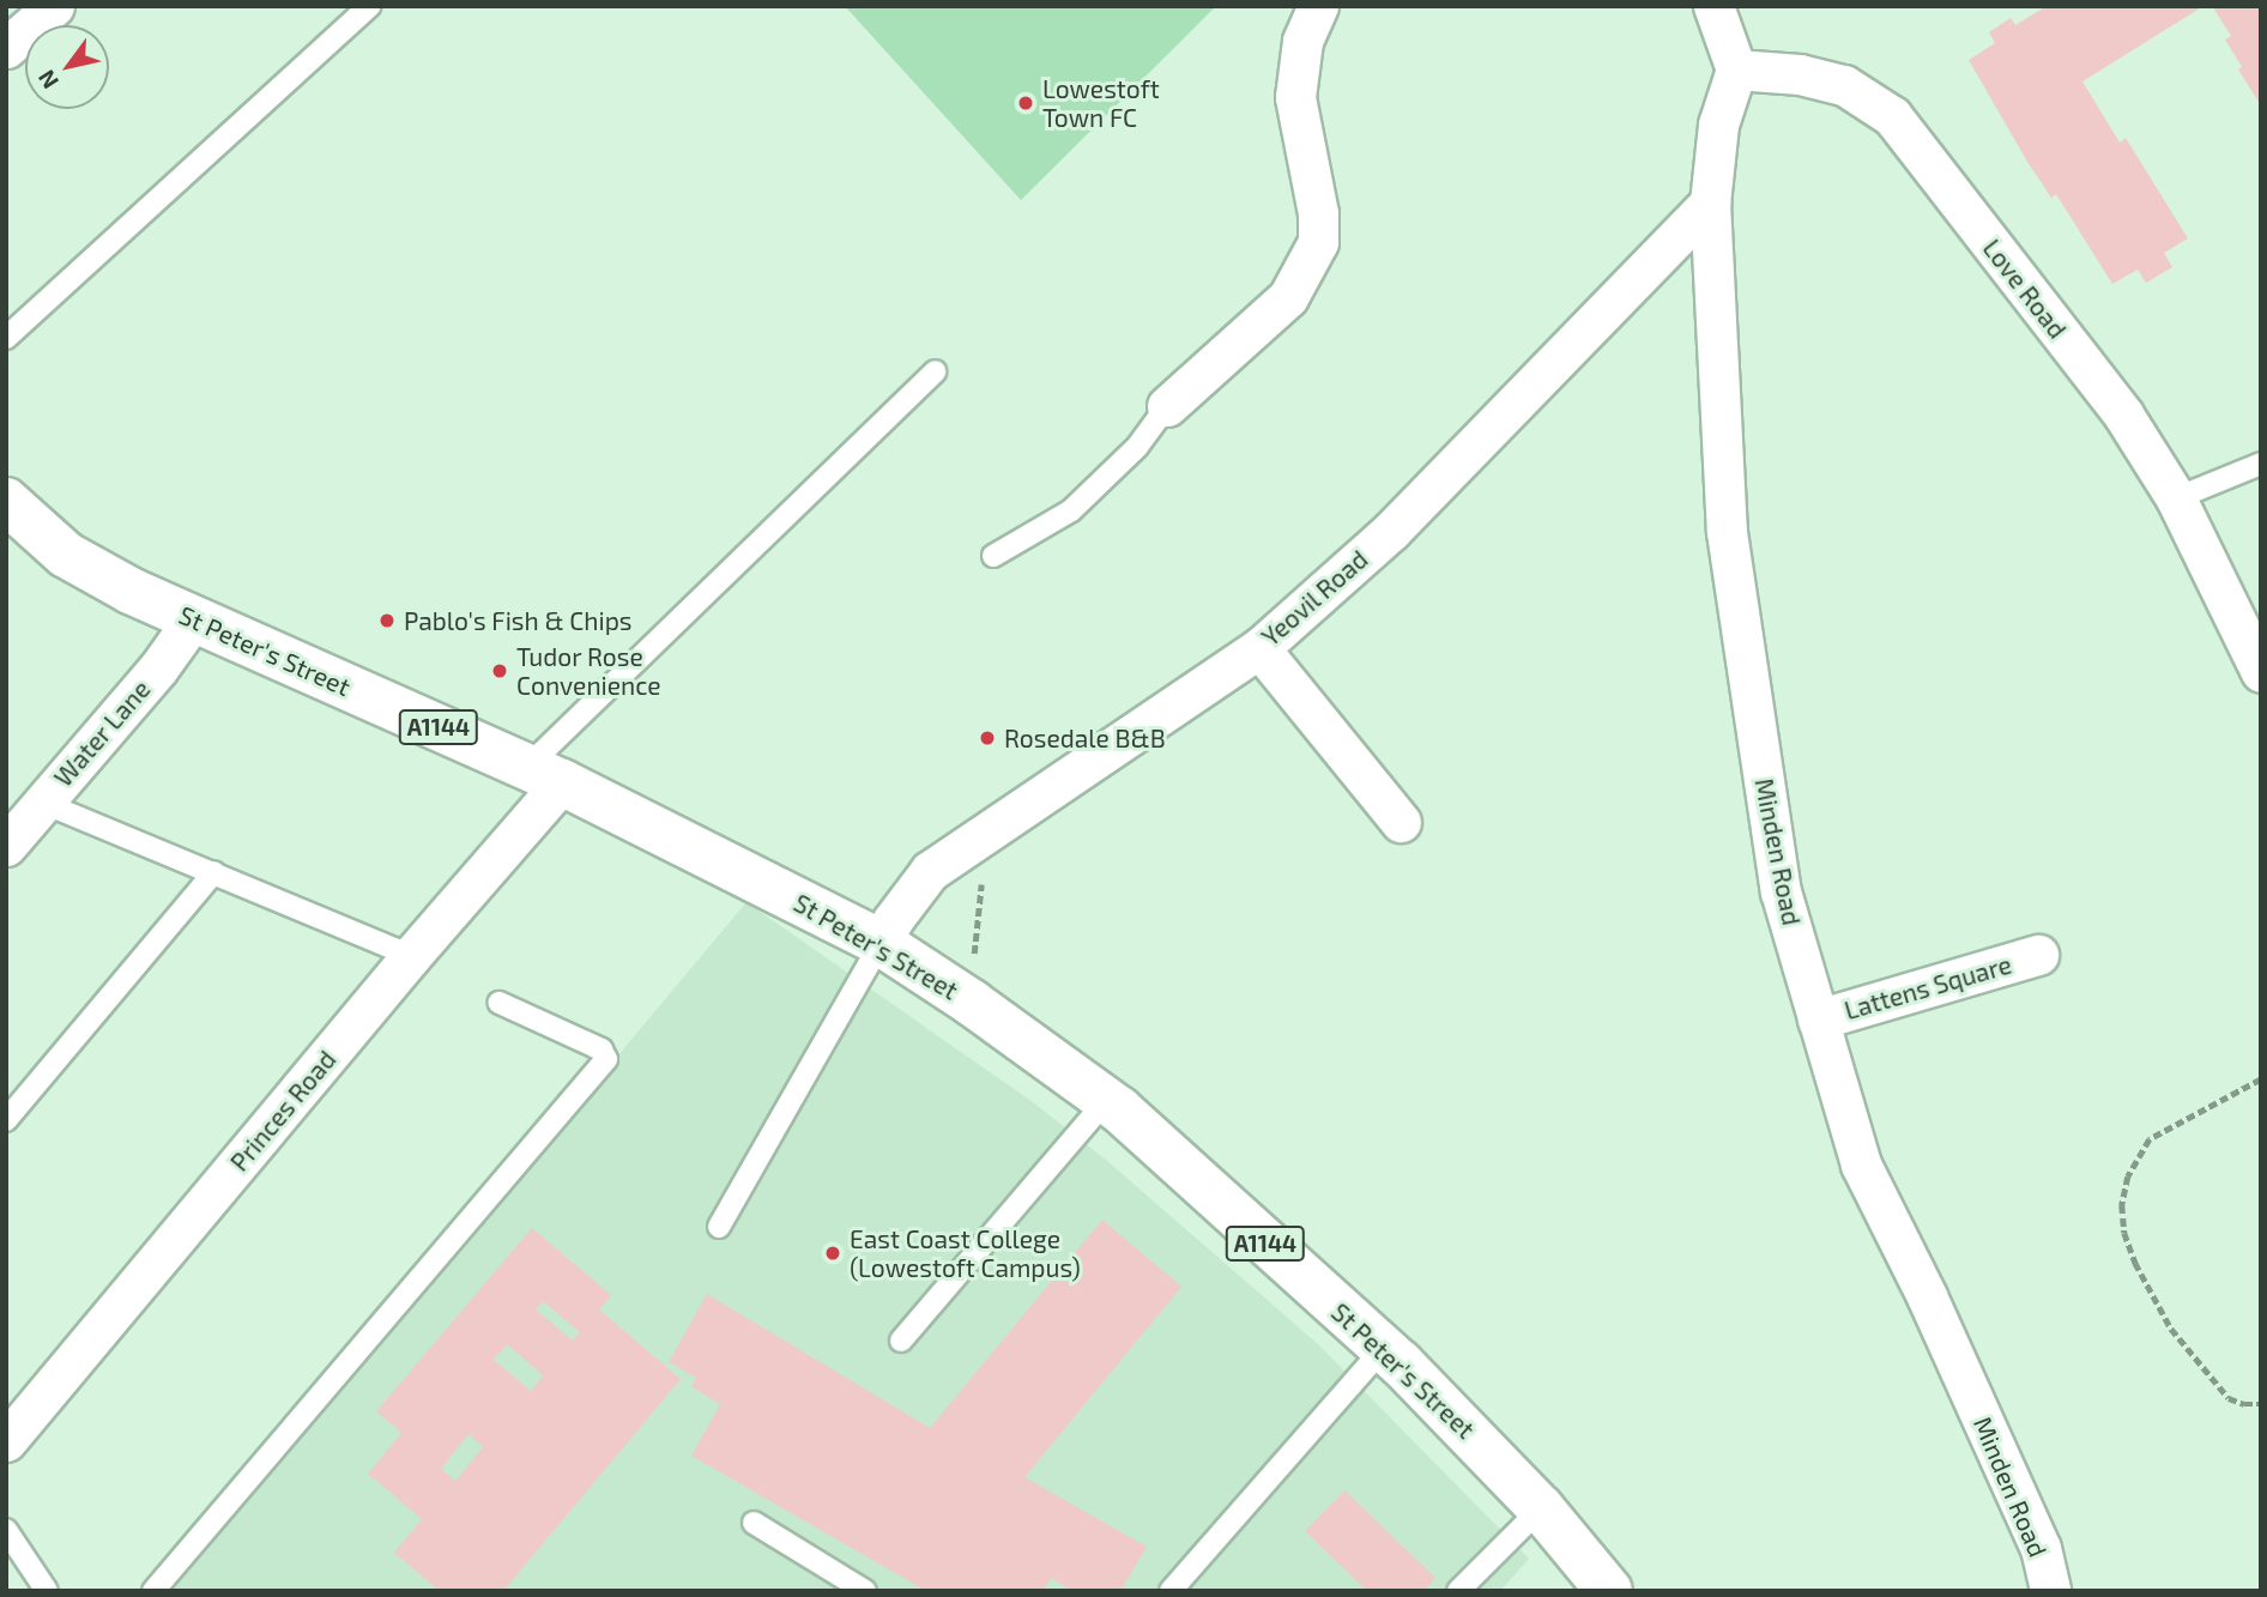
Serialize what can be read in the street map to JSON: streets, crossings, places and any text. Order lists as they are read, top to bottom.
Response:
{
  "streets": {
    "main road": ["St Peter's Street", "A1144"],
    "street": [
      "Love Road",
      "Yeovil Road",
      "Water Lane",
      "Minden Road",
      "Lattens Square",
      "Princes Road"
    ]
  },
  "crossings": [
    ["Love Road", "Minden Road"],
    ["Yeovil Road", "St Peter's Street"],
    ["Yeovil Road", "Minden Road"],
    ["St Peter's Street", "Water Lane"],
    ["St Peter's Street", "Princes Road"],
    ["Minden Road", "Lattens Square"]
  ],
  "places": [
    "Lowestoft Town FC",
    "Pablo's Fish & Chips",
    "Tudor Rose Convenience",
    "Rosedale B&B",
    "East Coast College (Lowestoft Campus)"
  ],
  "north": "bottom left"
}
